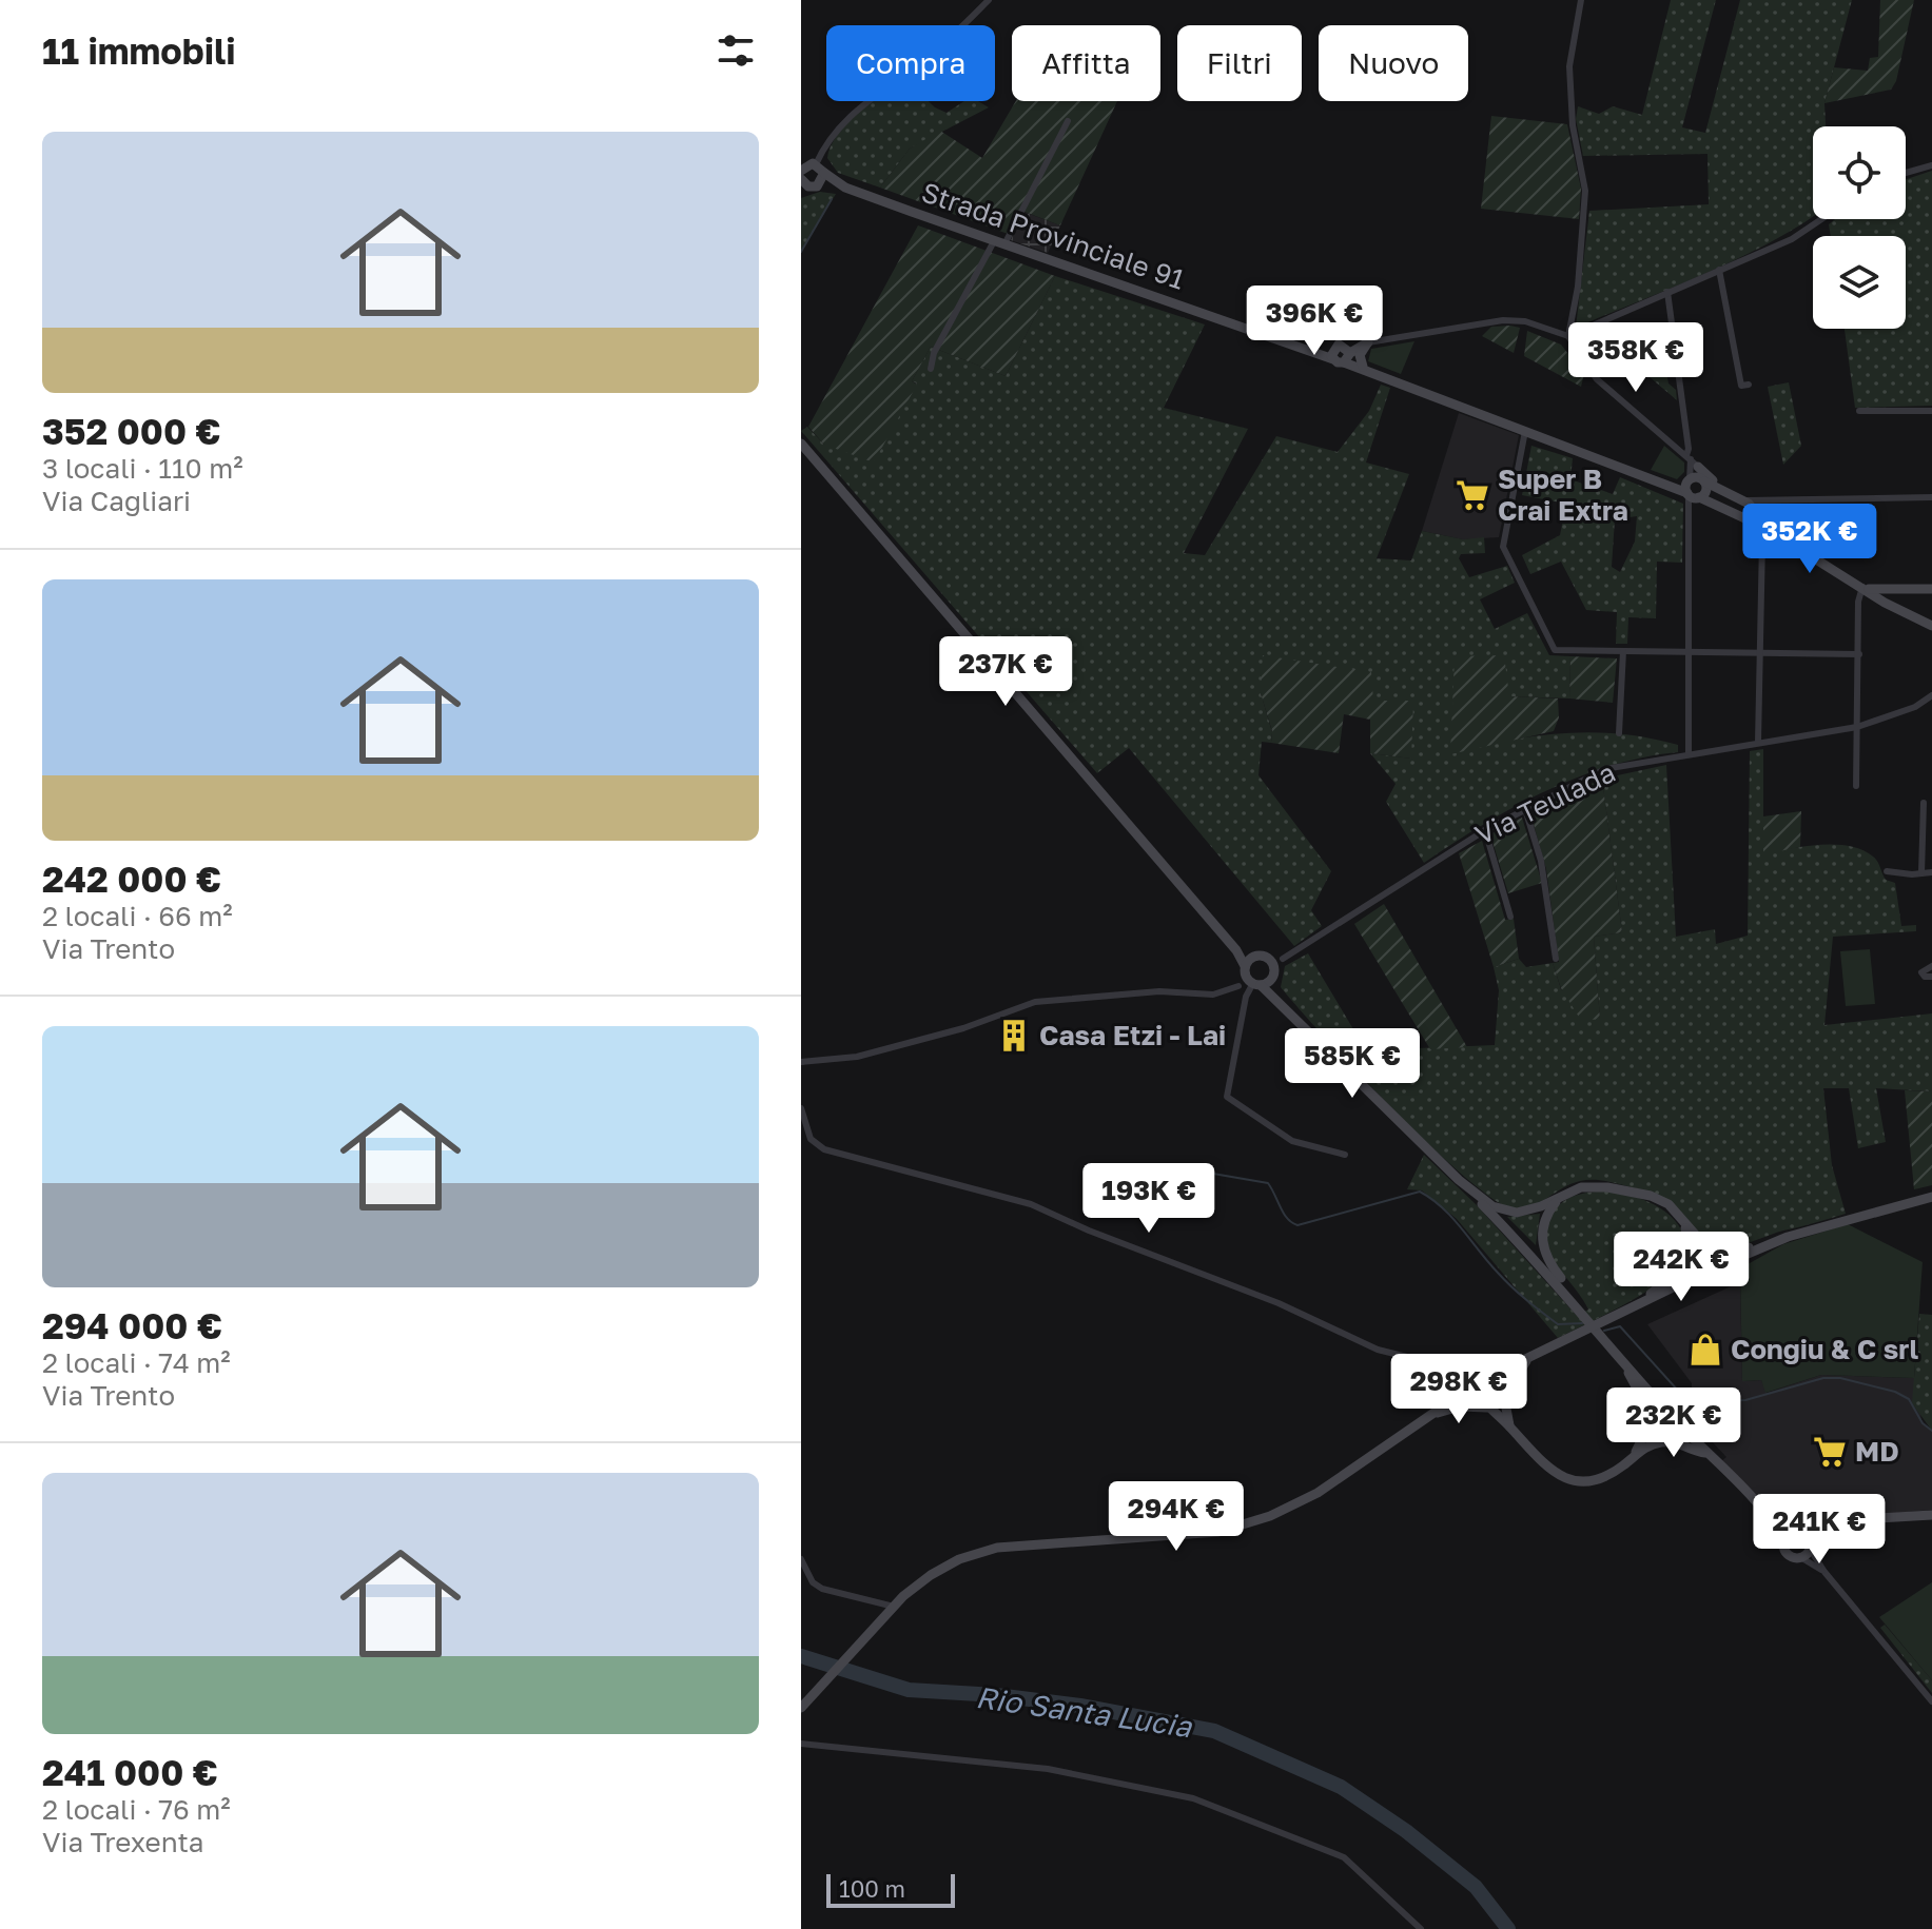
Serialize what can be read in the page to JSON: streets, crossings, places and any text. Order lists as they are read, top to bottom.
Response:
{
  "streets": {
    "street": ["Strada Provinciale 91", "Via Teulada"]
  },
  "water": ["Rio Santa Lucia"],
  "places": {
    "supermarket": ["Super B Crai Extra", "MD"],
    "building": ["Casa Etzi - Lai"],
    "shop": ["Congiu & C srl"]
  },
  "scale_bar": "100 m",
  "page": {
    "heading": "11 immobili",
    "chip": [
      "Compra",
      "Affitta",
      "Filtri",
      "Nuovo"
    ],
    "list": [
      {
        "name": "352 000 €",
        "note": "3 locali · 110 m² · Via Cagliari"
      },
      {
        "name": "242 000 €",
        "note": "2 locali · 66 m² · Via Trento"
      },
      {
        "name": "294 000 €",
        "note": "2 locali · 74 m² · Via Trento"
      },
      {
        "name": "241 000 €",
        "note": "2 locali · 76 m² · Via Trexenta"
      }
    ],
    "price": [
      "396K €",
      "358K €",
      "352K €",
      "237K €",
      "585K €",
      "193K €",
      "242K €",
      "298K €",
      "232K €",
      "294K €",
      "241K €"
    ],
    "scale": "100 m"
  }
}
